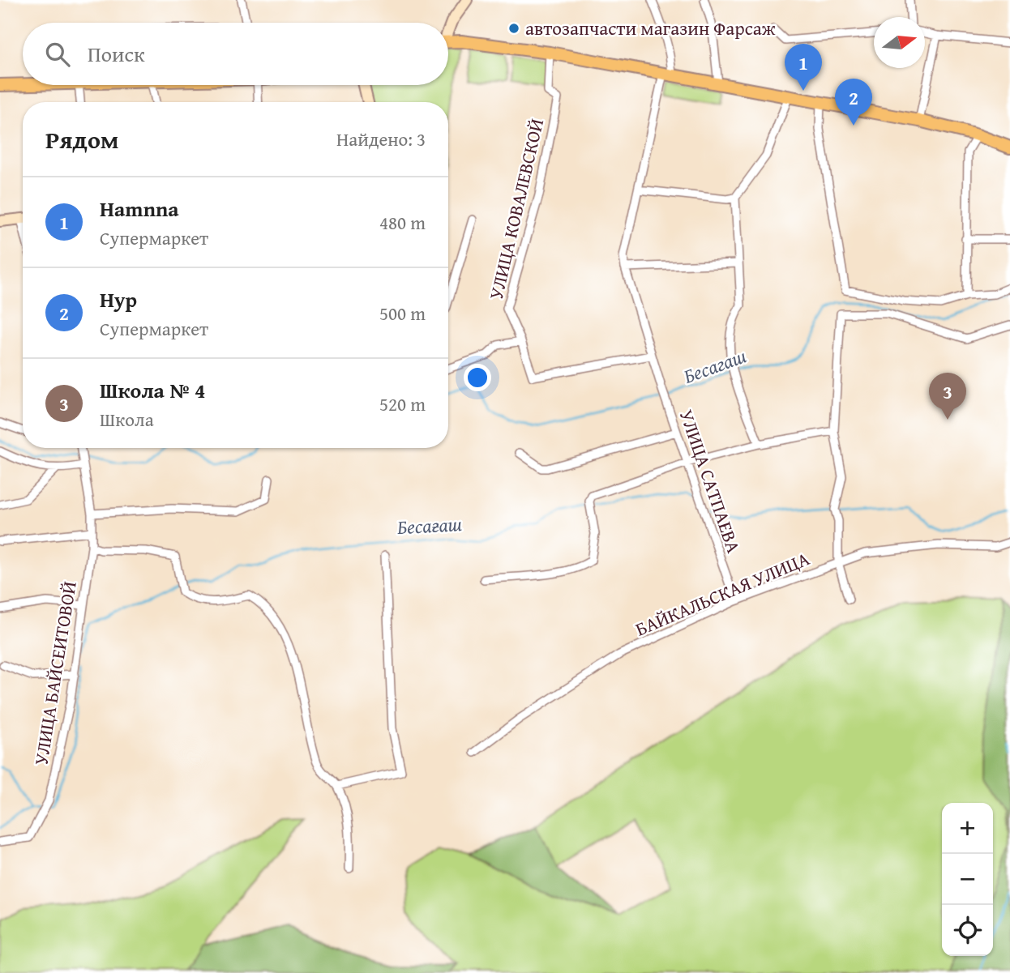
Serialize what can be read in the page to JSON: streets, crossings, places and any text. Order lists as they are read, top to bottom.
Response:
{
  "streets": {
    "street": [
      "УЛИЦА КОВАЛЕВСКОЙ",
      "УЛИЦА САТПАЕВА",
      "БАЙКАЛЬСКАЯ УЛИЦА",
      "УЛИЦА БАЙСЕИТОВОЙ"
    ]
  },
  "crossings": [
    ["УЛИЦА САТПАЕВА", "БАЙКАЛЬСКАЯ УЛИЦА"]
  ],
  "water": ["Бесагаш", "Бесағаш"],
  "places": ["автозапчасти магазин Фарсаж"],
  "north": "right",
  "page": {
    "search": "Поиск",
    "pins": ["1", "2", "3"],
    "heading": ["Рядом", "Найдено: 3"],
    "list": [
      {
        "mark": "1",
        "name": "Hamnna",
        "note": "Супермаркет",
        "value": "480 m"
      },
      {
        "mark": "2",
        "name": "Hyp",
        "note": "Супермаркет",
        "value": "500 m"
      },
      {
        "mark": "3",
        "name": "Школа № 4",
        "note": "Школа",
        "value": "520 m"
      }
    ],
    "map_buttons": ["+", "−"]
  }
}
